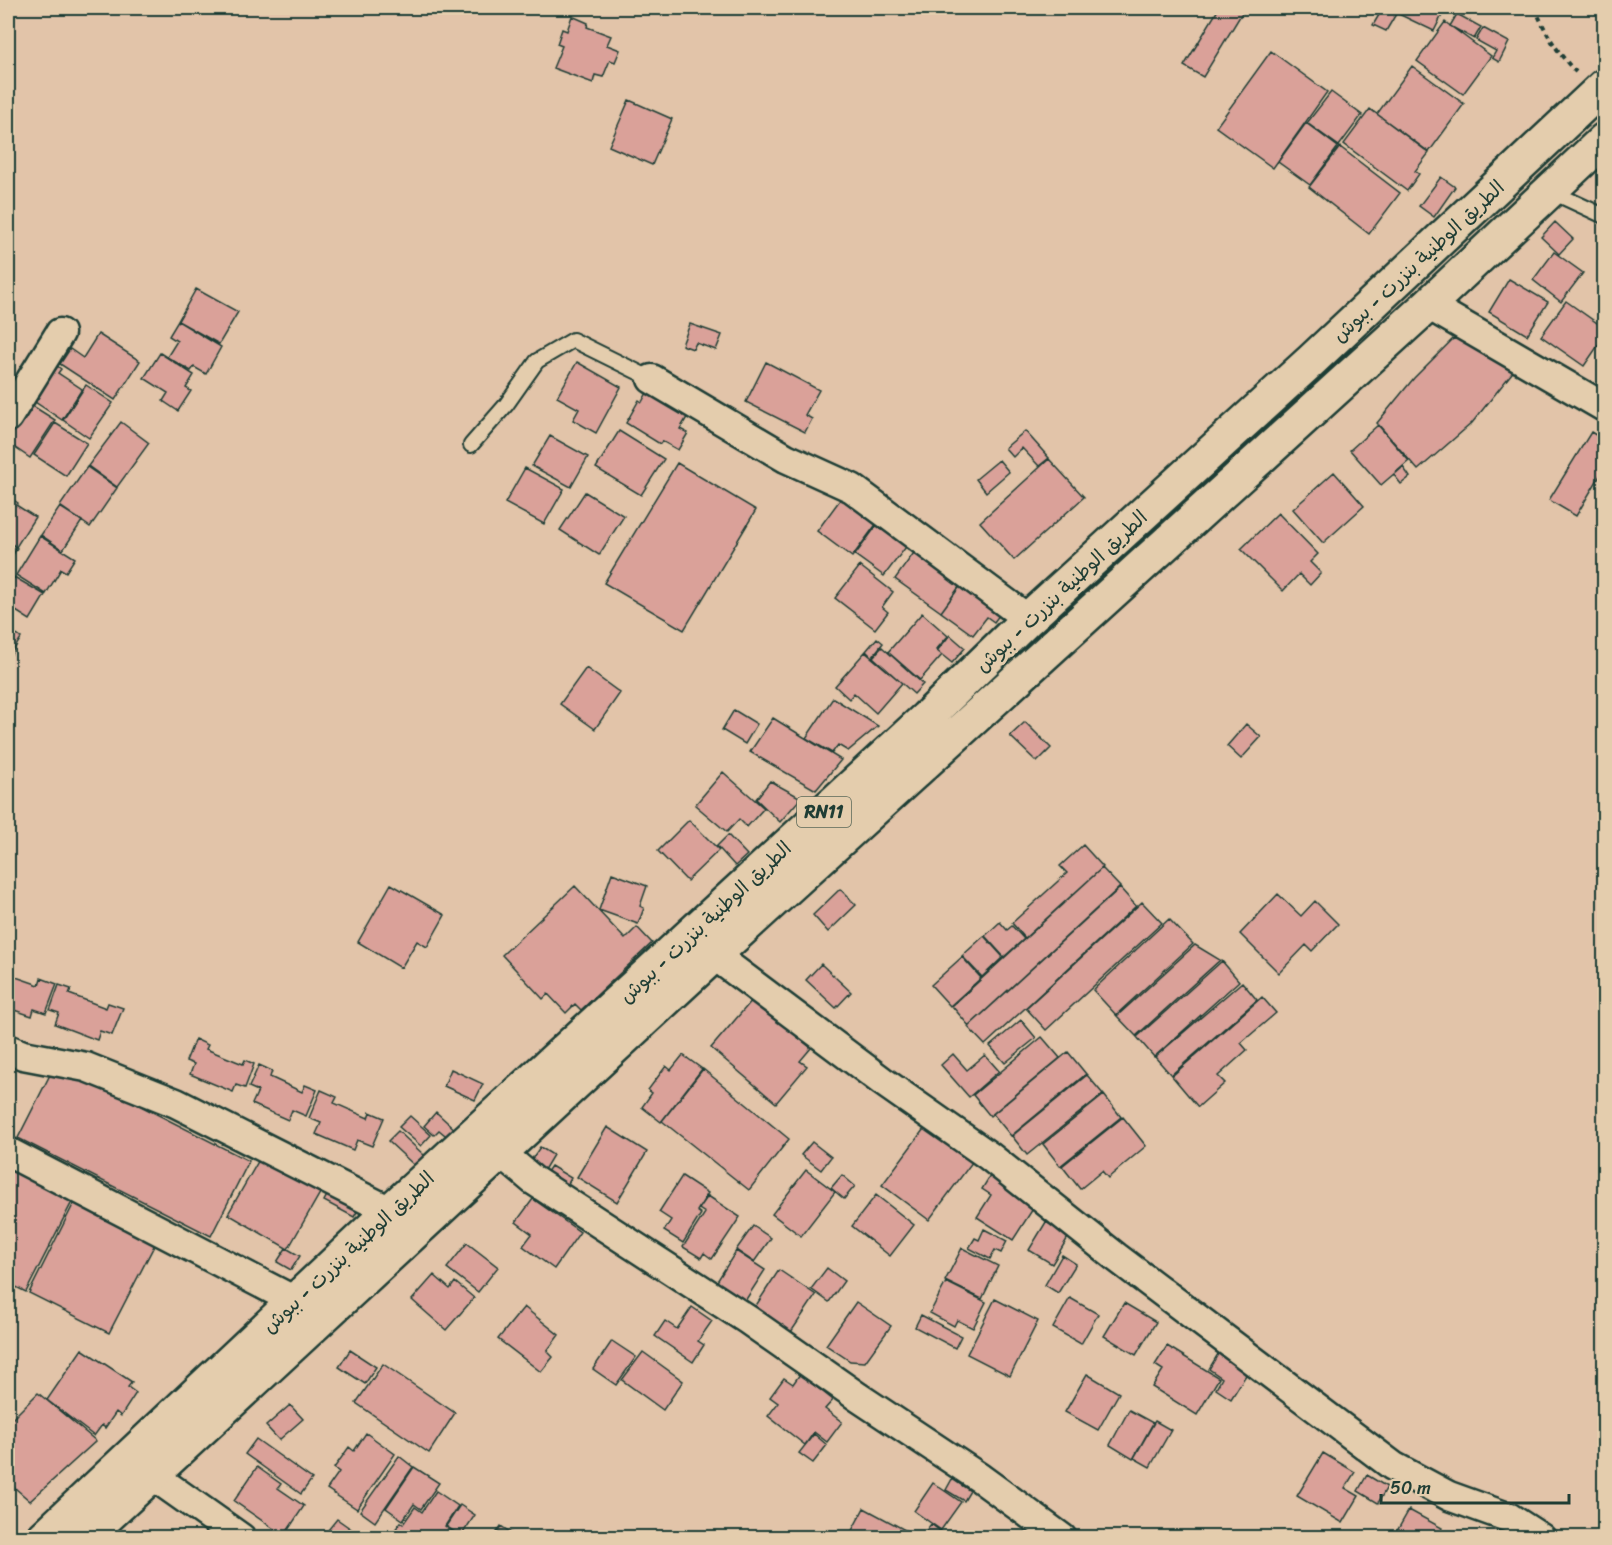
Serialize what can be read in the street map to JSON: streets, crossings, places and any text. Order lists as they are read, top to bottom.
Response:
{
  "streets": {
    "main road": ["الطريق الوطنية بنزرت - ببوش", "RN11"]
  },
  "scale_bar": "50 m"
}
